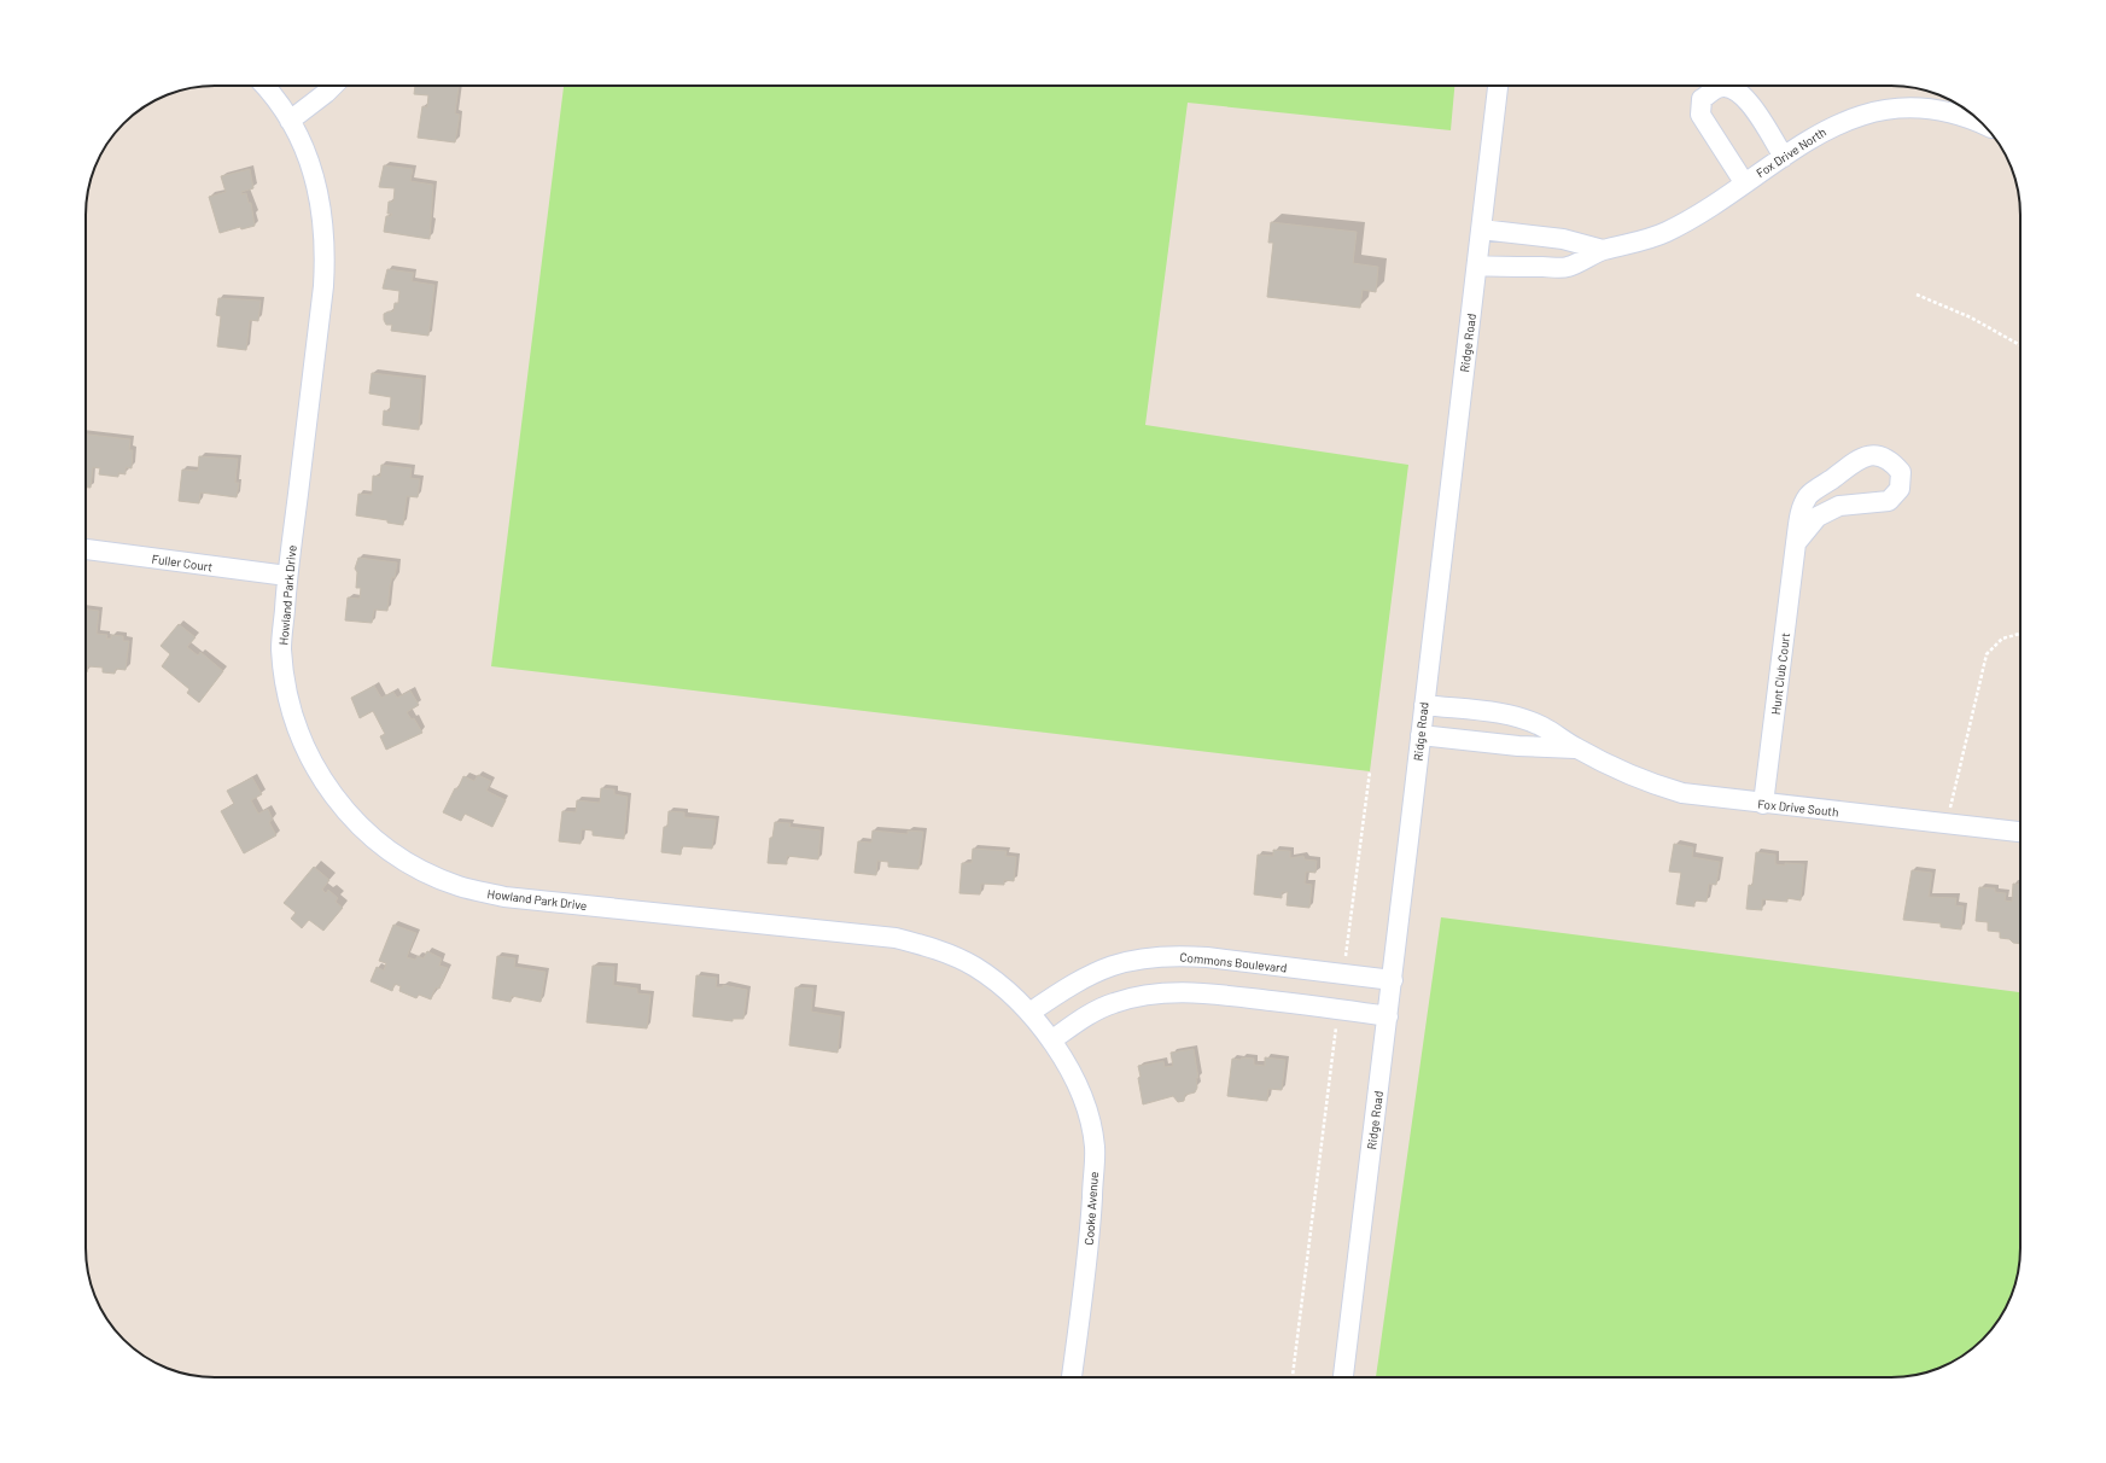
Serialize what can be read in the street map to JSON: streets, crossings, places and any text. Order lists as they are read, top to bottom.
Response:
{
  "streets": {
    "street": [
      "Fox Drive North",
      "Ridge Road",
      "Fuller Court",
      "Howland Park Drive",
      "Hunt Club Court",
      "Fox Drive South",
      "Commons Boulevard",
      "Cooke Avenue"
    ]
  },
  "crossings": [
    ["Fox Drive North", "Ridge Road"],
    ["Ridge Road", "Fox Drive South"],
    ["Ridge Road", "Commons Boulevard"],
    ["Fuller Court", "Howland Park Drive"],
    ["Howland Park Drive", "Commons Boulevard"],
    ["Howland Park Drive", "Cooke Avenue"],
    ["Hunt Club Court", "Fox Drive South"]
  ]
}
